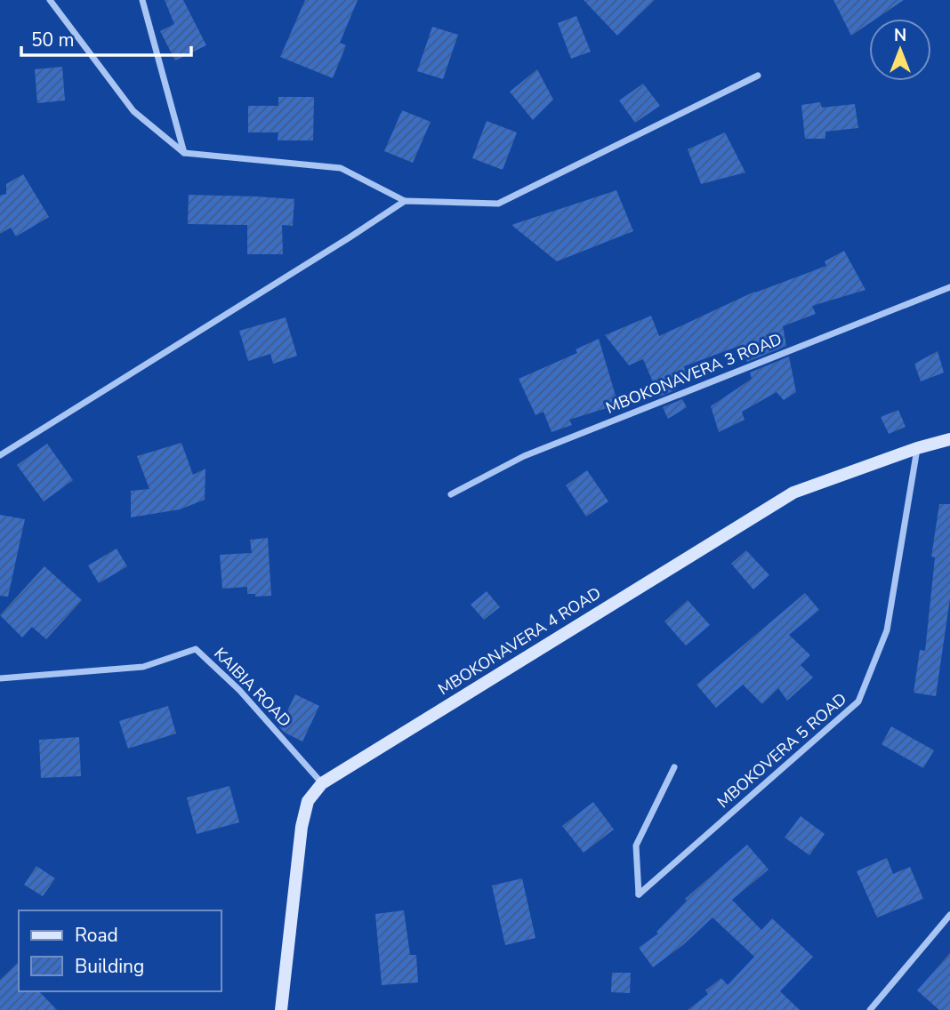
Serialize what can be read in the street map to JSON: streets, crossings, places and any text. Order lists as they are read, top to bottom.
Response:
{
  "streets": {
    "street": [
      "MBOKONAVERA 3 ROAD",
      "MBOKONAVERA 4 ROAD",
      "KAIBIA ROAD",
      "MBOKOVERA 5 ROAD"
    ]
  },
  "crossings": [
    ["MBOKONAVERA 4 ROAD", "KAIBIA ROAD"],
    ["MBOKONAVERA 4 ROAD", "MBOKOVERA 5 ROAD"]
  ],
  "legend": ["Road", "Building"],
  "scale_bar": "50 m",
  "north": "top"
}
